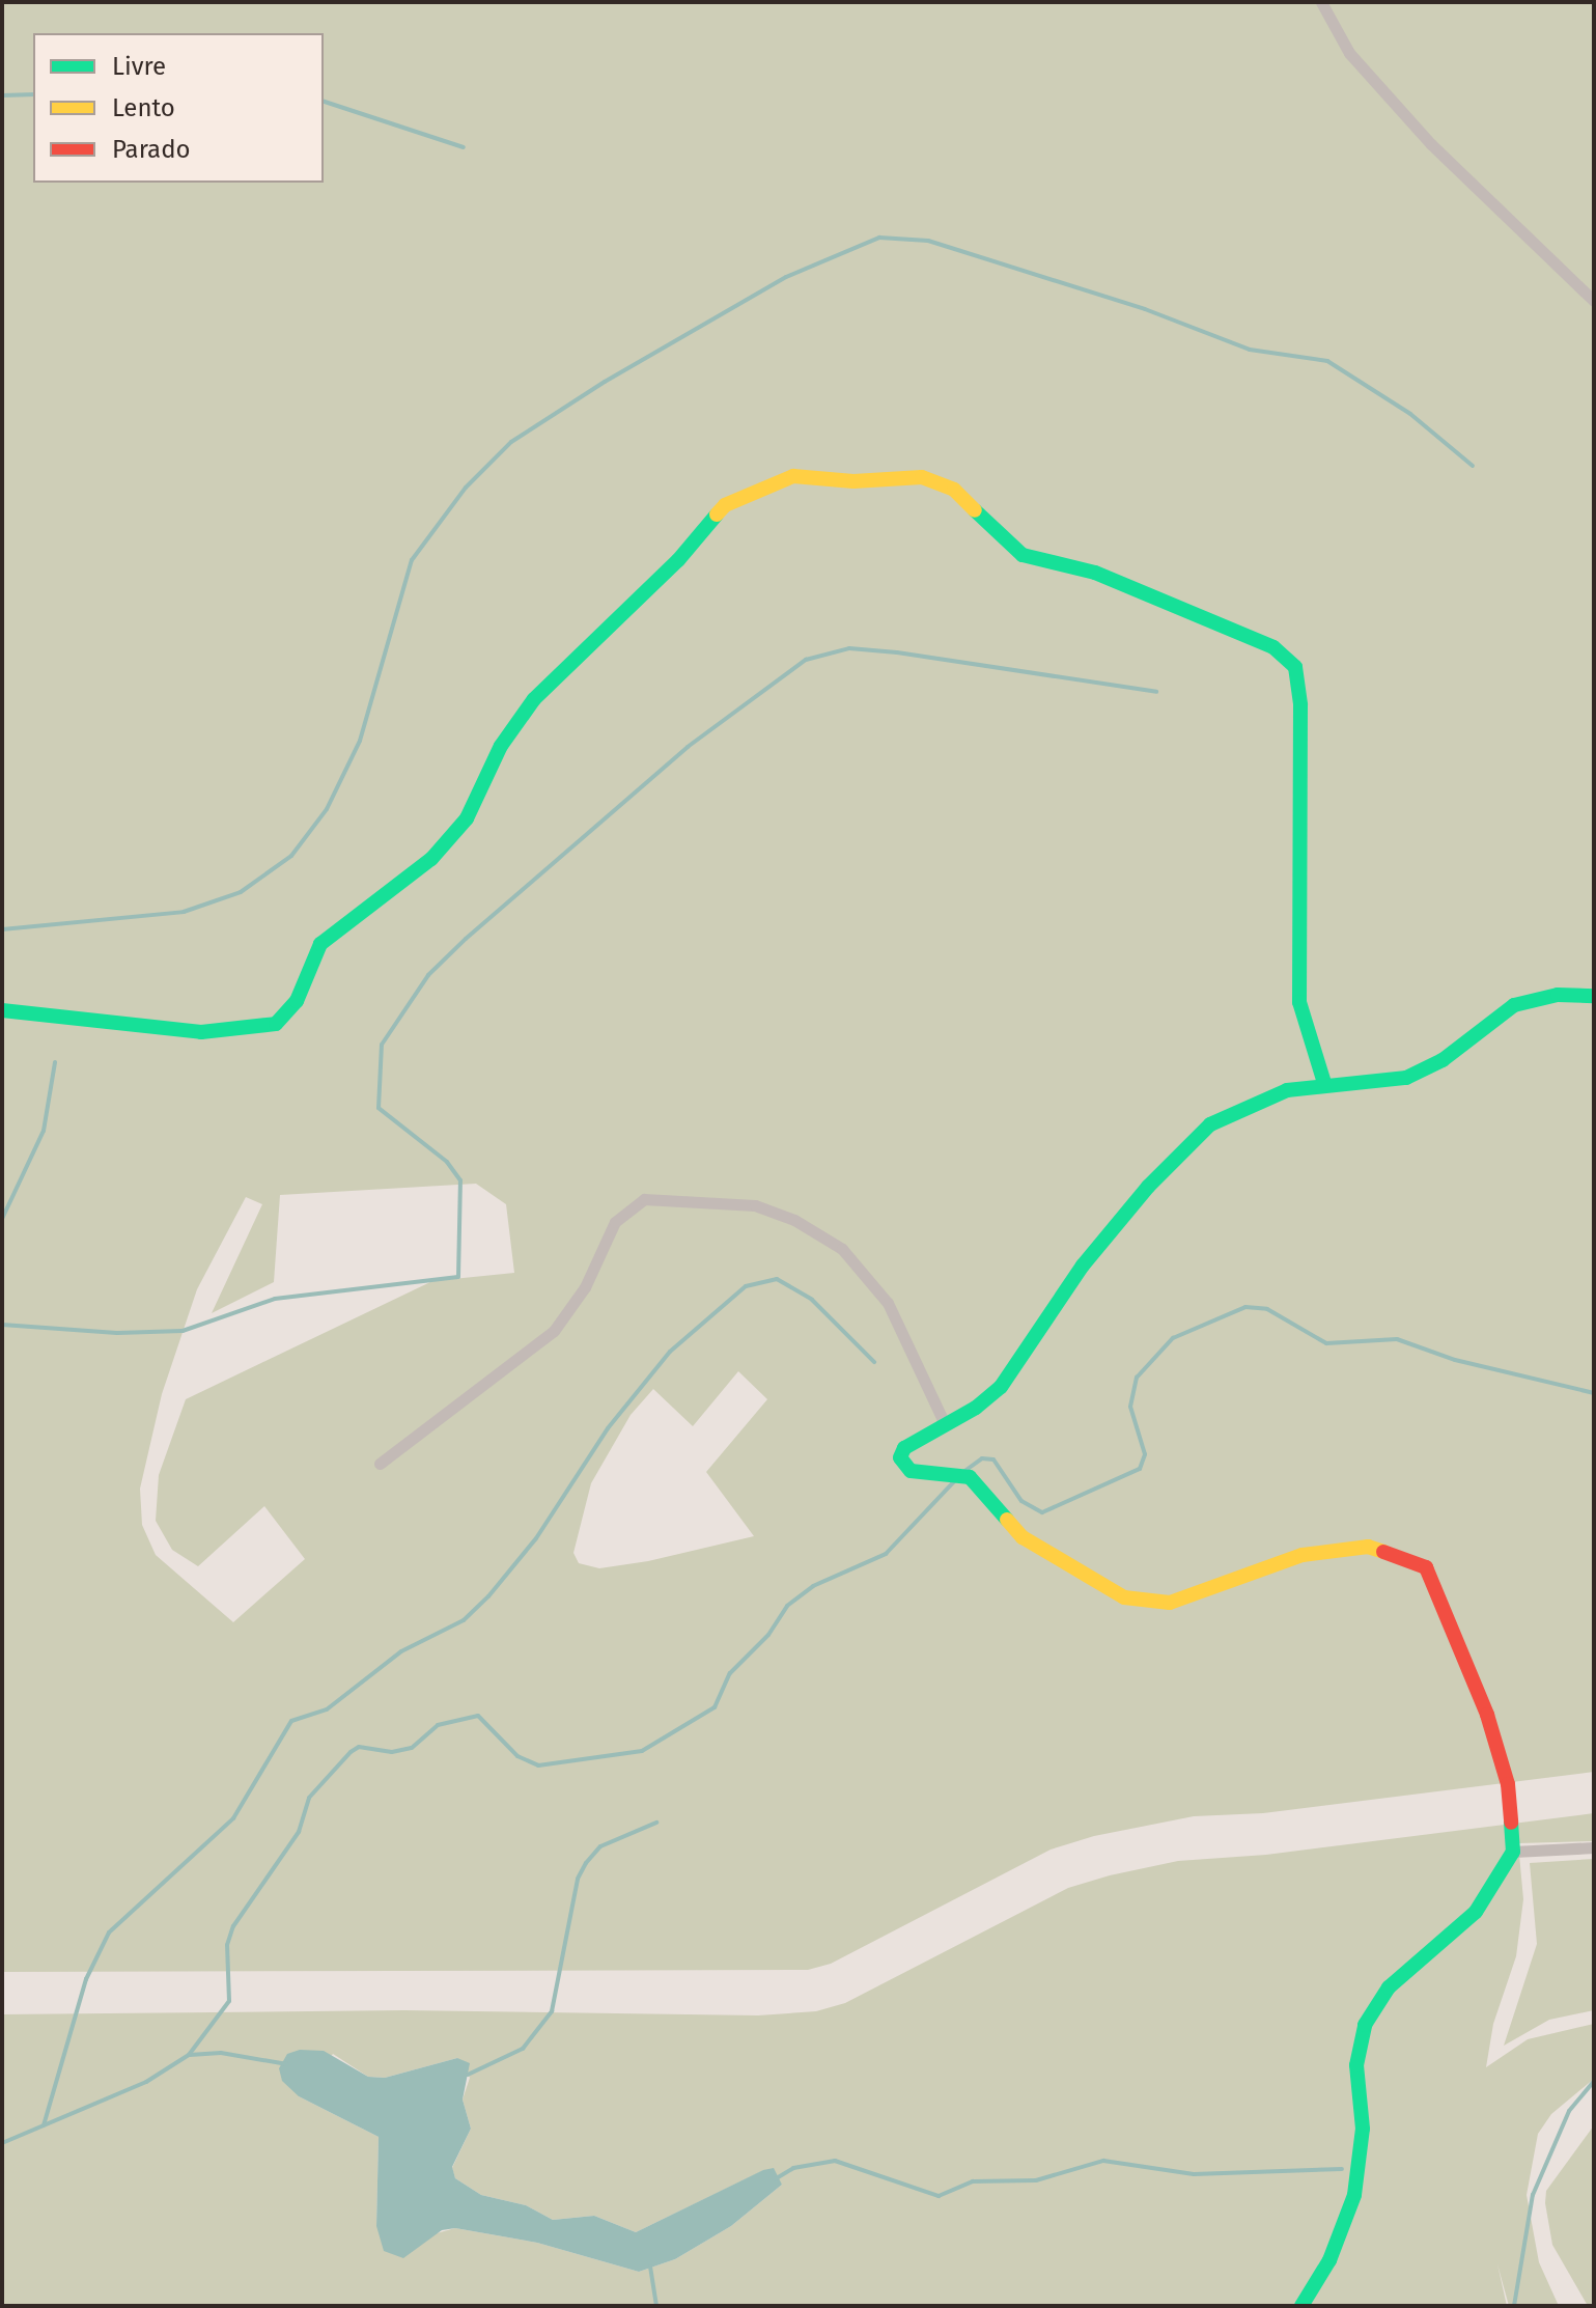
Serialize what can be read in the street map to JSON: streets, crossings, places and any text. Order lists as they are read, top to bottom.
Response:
{
  "legend": ["Livre", "Lento", "Parado"]
}
